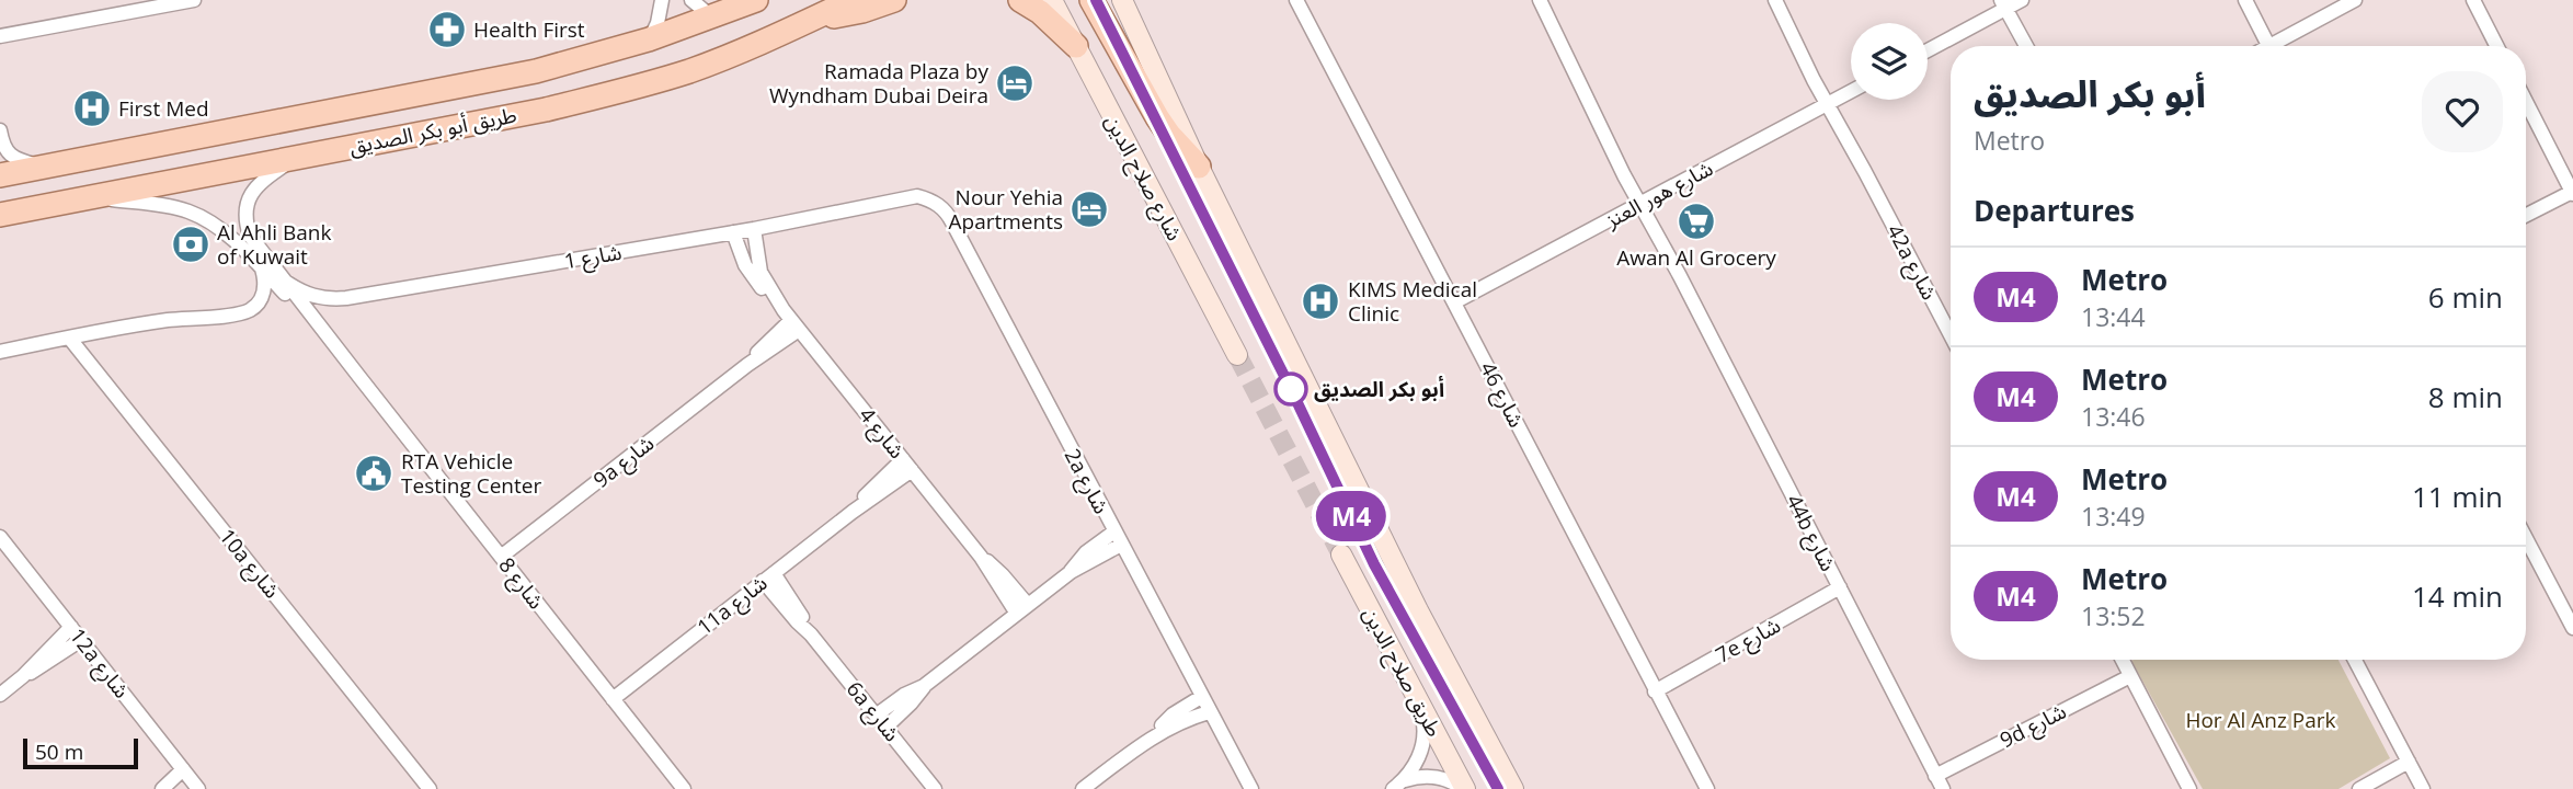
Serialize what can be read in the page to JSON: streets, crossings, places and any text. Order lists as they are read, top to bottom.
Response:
{
  "streets": {
    "main road": ["طريق أبو بكر الصديق", "شارع صلاح الدين", "طريق صلاح الدين"],
    "street": [
      "شارع هور العنز",
      "شارع 1",
      "42a شارع",
      "شارع 46",
      "شارع 4",
      "9a شارع",
      "2a شارع",
      "44b شارع",
      "10a شارع",
      "شارع 8",
      "11a شارع",
      "7e شارع",
      "12a شارع",
      "6a شارع",
      "9d شارع"
    ]
  },
  "crossings": [
    ["طريق أبو بكر الصديق", "شارع 8"],
    ["شارع هور العنز", "42a شارع"],
    ["شارع هور العنز", "شارع 46"],
    ["شارع هور العنز", "44b شارع"],
    ["شارع 1", "شارع 4"],
    ["شارع 1", "2a شارع"],
    ["شارع 1", "شارع 8"],
    ["شارع 46", "7e شارع"],
    ["شارع 4", "9a شارع"],
    ["شارع 4", "11a شارع"],
    ["9a شارع", "شارع 8"],
    ["44b شارع", "7e شارع"],
    ["44b شارع", "9d شارع"],
    ["شارع 8", "11a شارع"],
    ["11a شارع", "6a شارع"]
  ],
  "parks": ["Hor Al Anz Park"],
  "places": {
    "pharmacy": ["Health First"],
    "hotel": ["Ramada Plaza by Wyndham Dubai Deira", "Nour Yehia Apartments"],
    "hospital": ["First Med", "KIMS Medical Clinic"],
    "supermarket": ["Awan Al Grocery"],
    "bank": ["Al Ahli Bank of Kuwait"],
    "other": ["أبو بكر الصديق"],
    "public building": ["RTA Vehicle Testing Center"]
  },
  "lines": ["metro line M4"],
  "scale_bar": "50 m",
  "page": {
    "on_map": "M4",
    "heading": [
      ["أبو بكر الصديق", "Metro"],
      "Departures"
    ],
    "list": [
      {
        "mark": "M4",
        "name": "Metro",
        "note": "13:44",
        "value": "6 min"
      },
      {
        "mark": "M4",
        "name": "Metro",
        "note": "13:46",
        "value": "8 min"
      },
      {
        "mark": "M4",
        "name": "Metro",
        "note": "13:49",
        "value": "11 min"
      },
      {
        "mark": "M4",
        "name": "Metro",
        "note": "13:52",
        "value": "14 min"
      }
    ],
    "scale": "50 m"
  }
}
